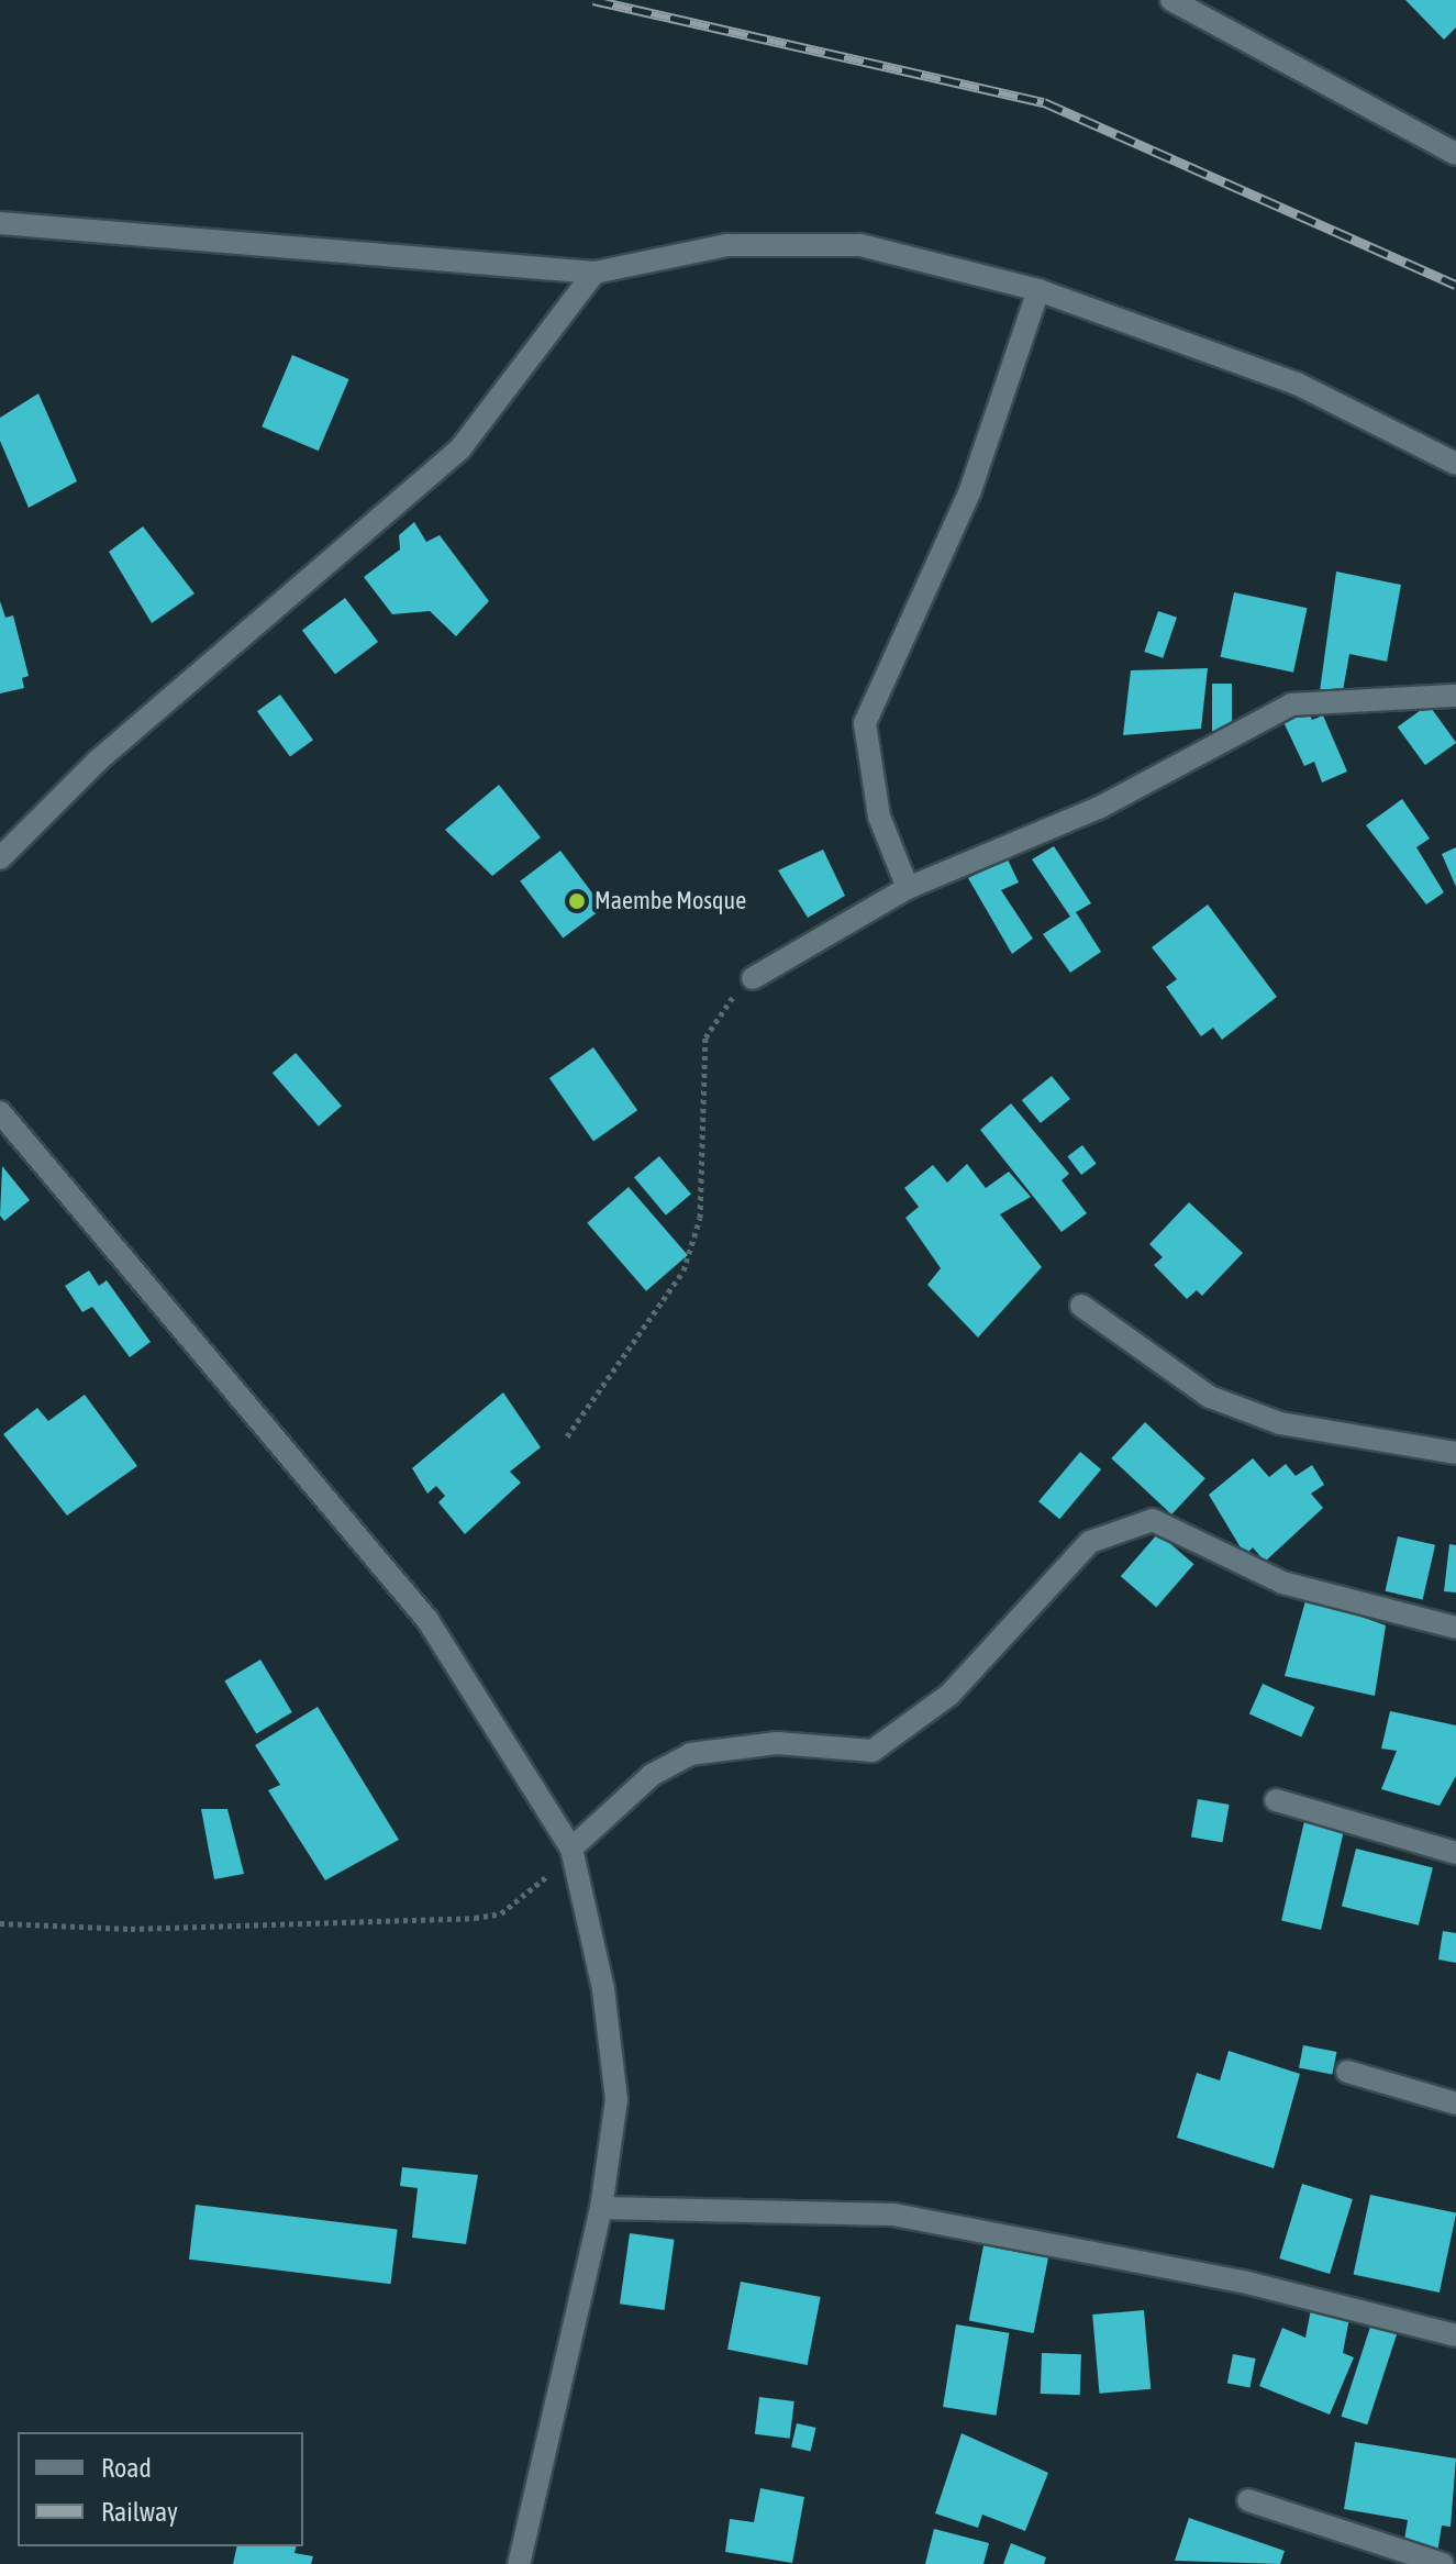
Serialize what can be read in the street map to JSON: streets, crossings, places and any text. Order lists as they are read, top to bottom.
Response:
{
  "places": ["Maembe Mosque"],
  "legend": ["Road", "Railway"]
}
